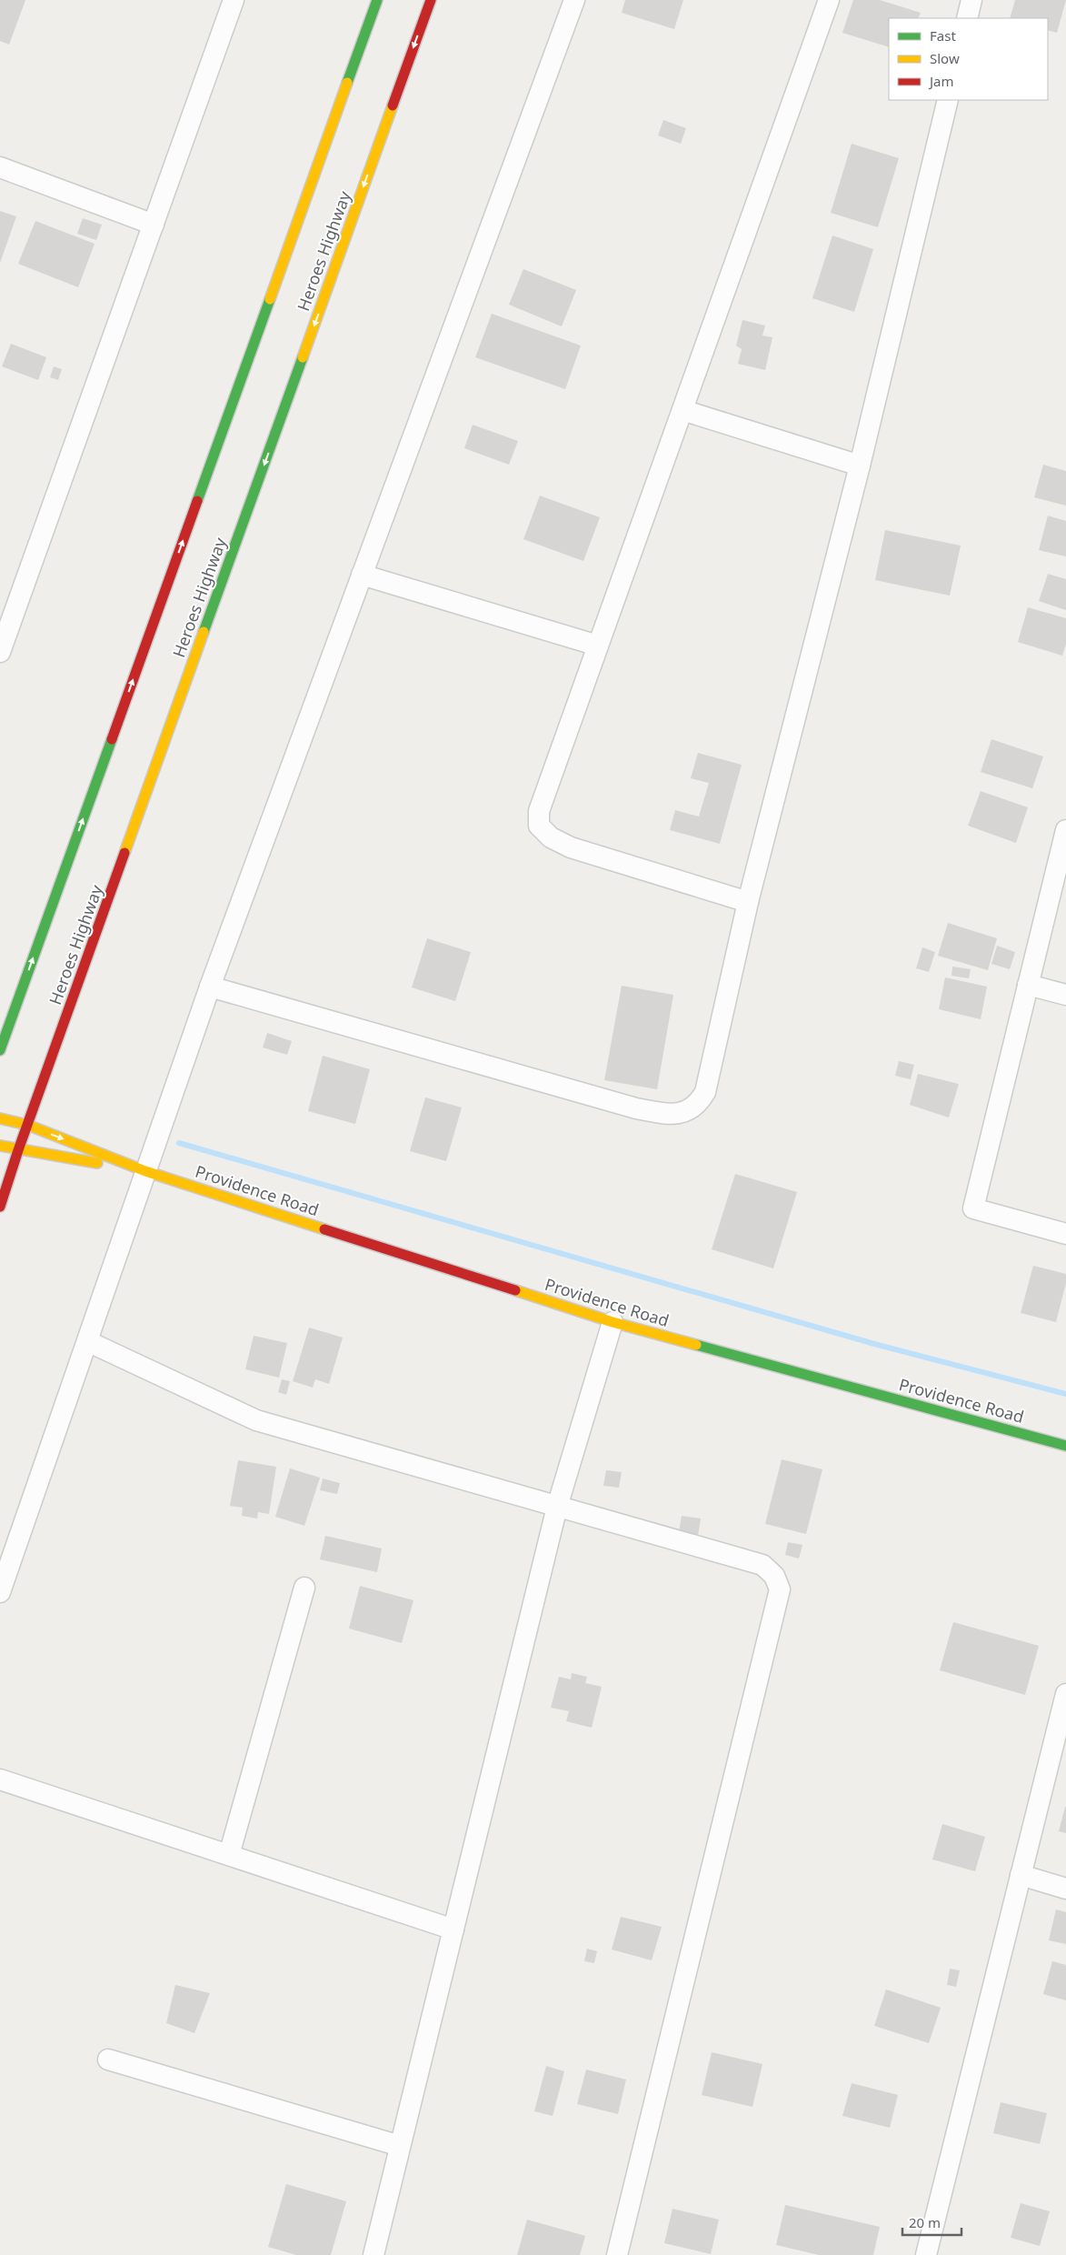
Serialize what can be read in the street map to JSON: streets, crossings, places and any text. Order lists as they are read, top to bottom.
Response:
{
  "streets": {
    "main road": ["Heroes Highway", "Providence Road"]
  },
  "crossings": [
    ["Heroes Highway", "Providence Road"]
  ],
  "legend": ["Fast", "Slow", "Jam"],
  "scale_bar": "20 m"
}
